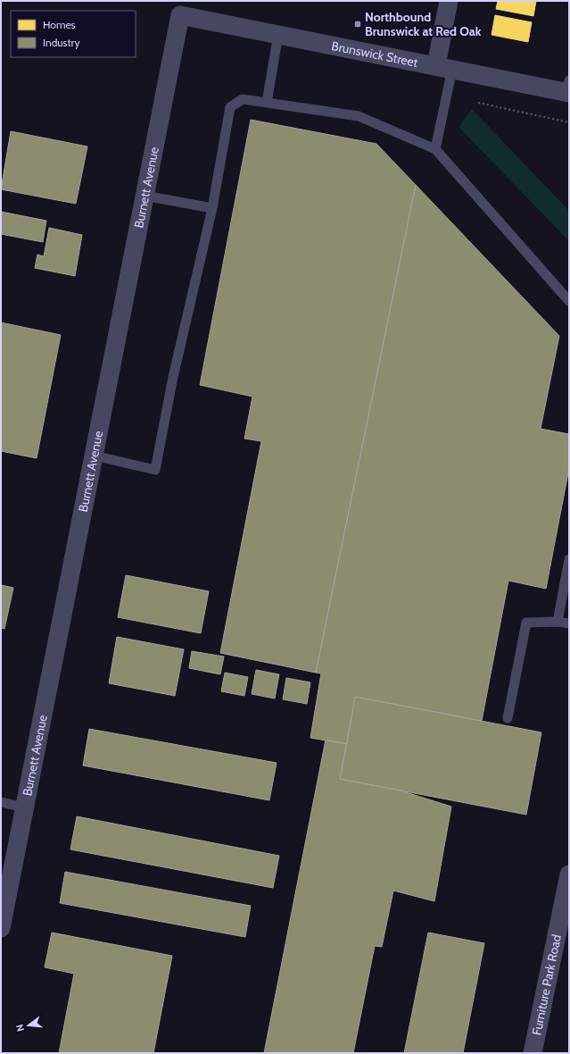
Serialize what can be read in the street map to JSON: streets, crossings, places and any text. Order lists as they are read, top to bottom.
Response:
{
  "streets": {
    "street": ["Brunswick Street", "Burnett Avenue", "Furniture Park Road"]
  },
  "crossings": [
    ["Brunswick Street", "Burnett Avenue"]
  ],
  "places": {
    "transit": ["Northbound Brunswick at Red Oak"]
  },
  "legend": ["Homes", "Industry"],
  "north": "left"
}
